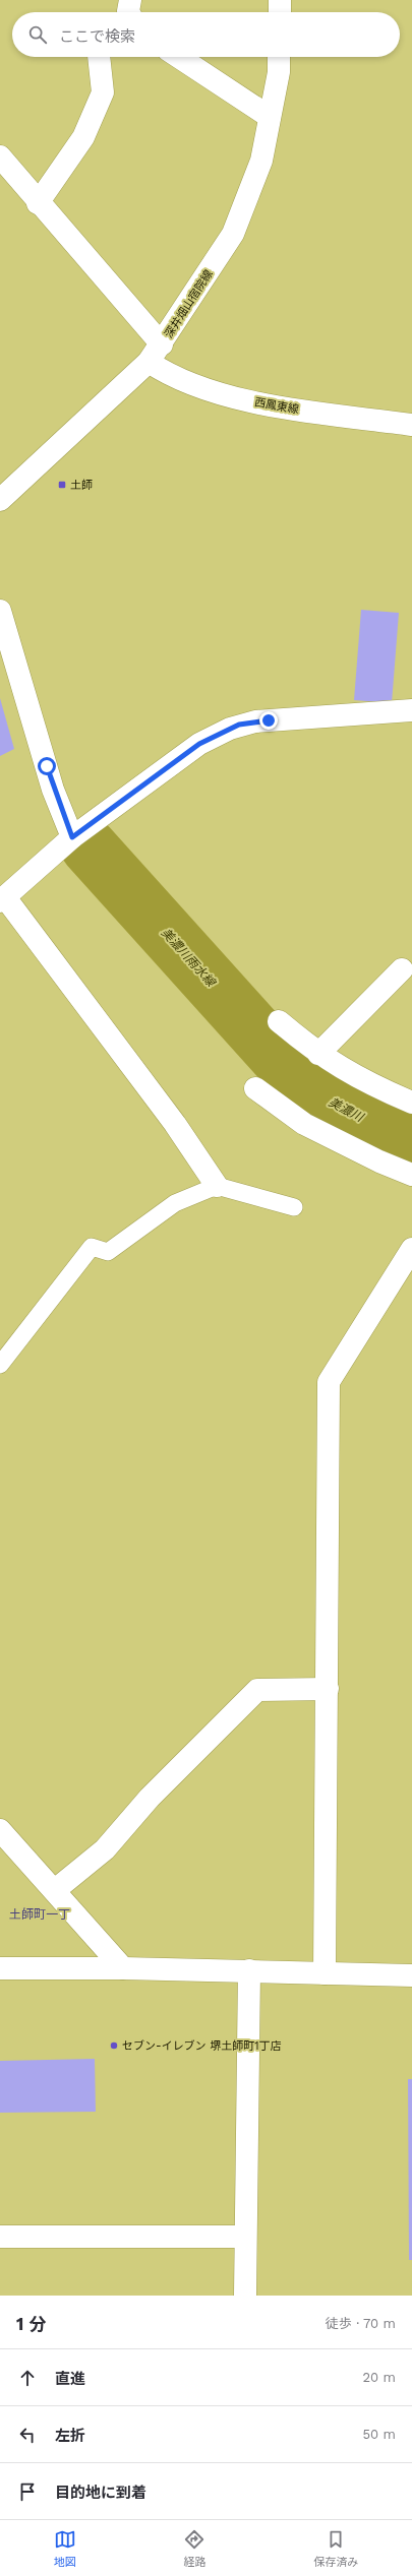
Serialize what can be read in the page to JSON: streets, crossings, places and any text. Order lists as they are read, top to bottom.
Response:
{
  "streets": {
    "street": ["深井畑山宿院線", "西鳳東線"]
  },
  "crossings": [
    ["深井畑山宿院線", "西鳳東線"]
  ],
  "districts": ["土師町一丁"],
  "water": ["美濃川雨水線", "美濃川"],
  "places": {
    "transit": ["土師"],
    "other": ["セブン-イレブン 堺土師町1丁店"]
  },
  "page": {
    "search": "ここで検索",
    "heading": ["1 分", "徒歩 · 70 m"],
    "list": [
      ["直進", "20 m"],
      ["左折", "50 m"],
      "目的地に到着"
    ],
    "nav": ["地図", "経路", "保存済み"]
  }
}
